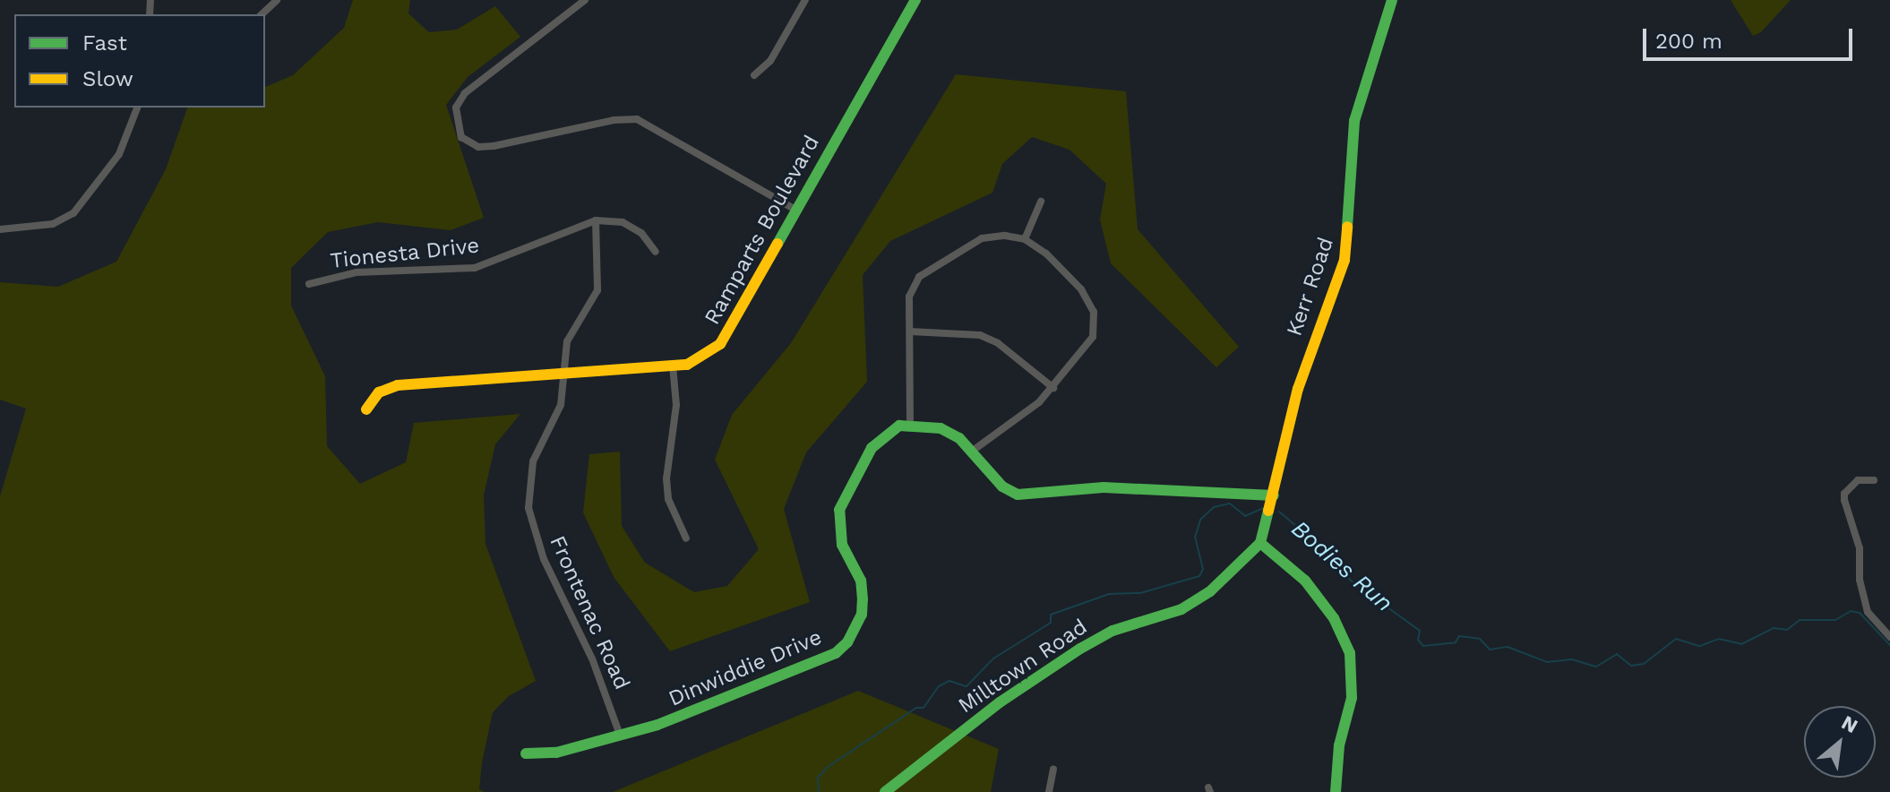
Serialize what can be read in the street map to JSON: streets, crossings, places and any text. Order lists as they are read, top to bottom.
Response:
{
  "streets": {
    "street": [
      "Ramparts Boulevard",
      "Tionesta Drive",
      "Kerr Road",
      "Frontenac Road",
      "Milltown Road",
      "Dinwiddie Drive"
    ]
  },
  "crossings": [
    ["Ramparts Boulevard", "Frontenac Road"],
    ["Tionesta Drive", "Frontenac Road"],
    ["Kerr Road", "Milltown Road"],
    ["Frontenac Road", "Dinwiddie Drive"]
  ],
  "water": ["Bodies Run"],
  "legend": ["Fast", "Slow"],
  "scale_bar": "200 m",
  "north": "top right"
}
